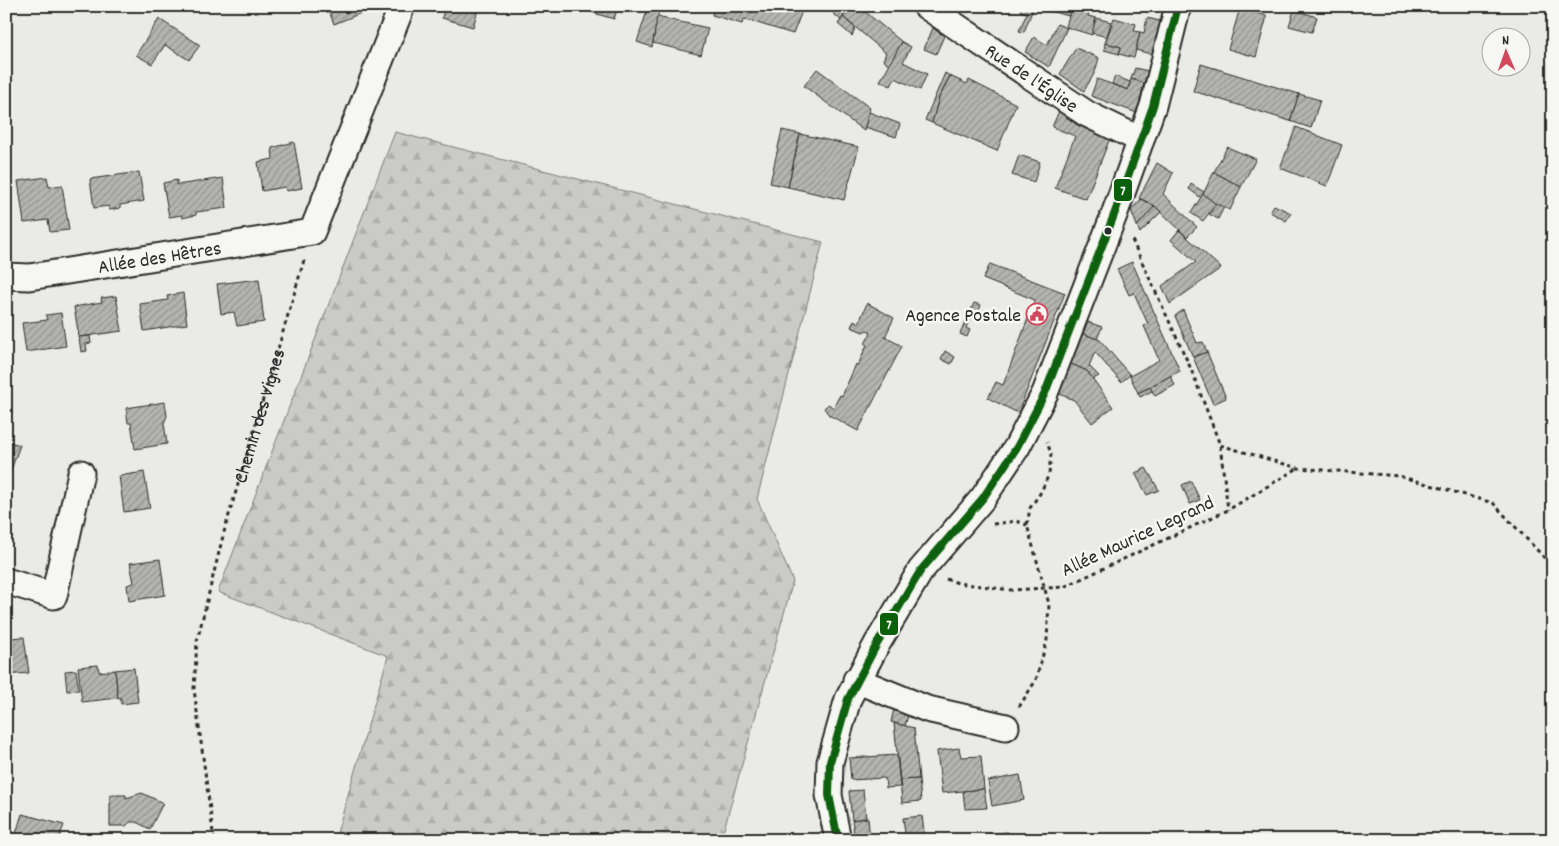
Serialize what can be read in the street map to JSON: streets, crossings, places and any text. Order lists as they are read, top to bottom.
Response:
{
  "streets": {
    "street": ["Rue de l'Église", "Allée des Hêtres"],
    "path": ["Chemin des Vignes", "Allée Maurice Legrand"]
  },
  "crossings": [
    ["Allée des Hêtres", "Chemin des Vignes"]
  ],
  "places": {
    "public building": ["Agence Postale"]
  },
  "lines": ["transit line 7"],
  "north": "top"
}
